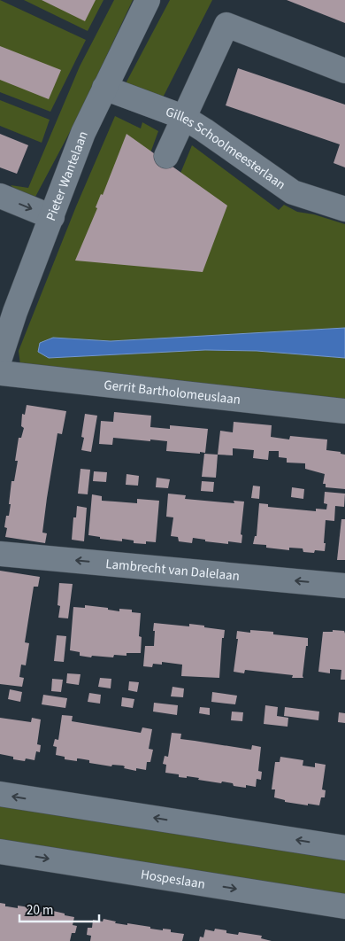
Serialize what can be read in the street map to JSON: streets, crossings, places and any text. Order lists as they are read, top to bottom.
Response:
{
  "streets": {
    "street": [
      "Gilles Schoolmeesterlaan",
      "Pieter Wantelaan",
      "Gerrit Bartholomeuslaan",
      "Lambrecht van Dalelaan",
      "Hospeslaan"
    ]
  },
  "crossings": [
    ["Gilles Schoolmeesterlaan", "Pieter Wantelaan"]
  ],
  "one_way": ["Lambrecht van Dalelaan"],
  "scale_bar": "20 m"
}
